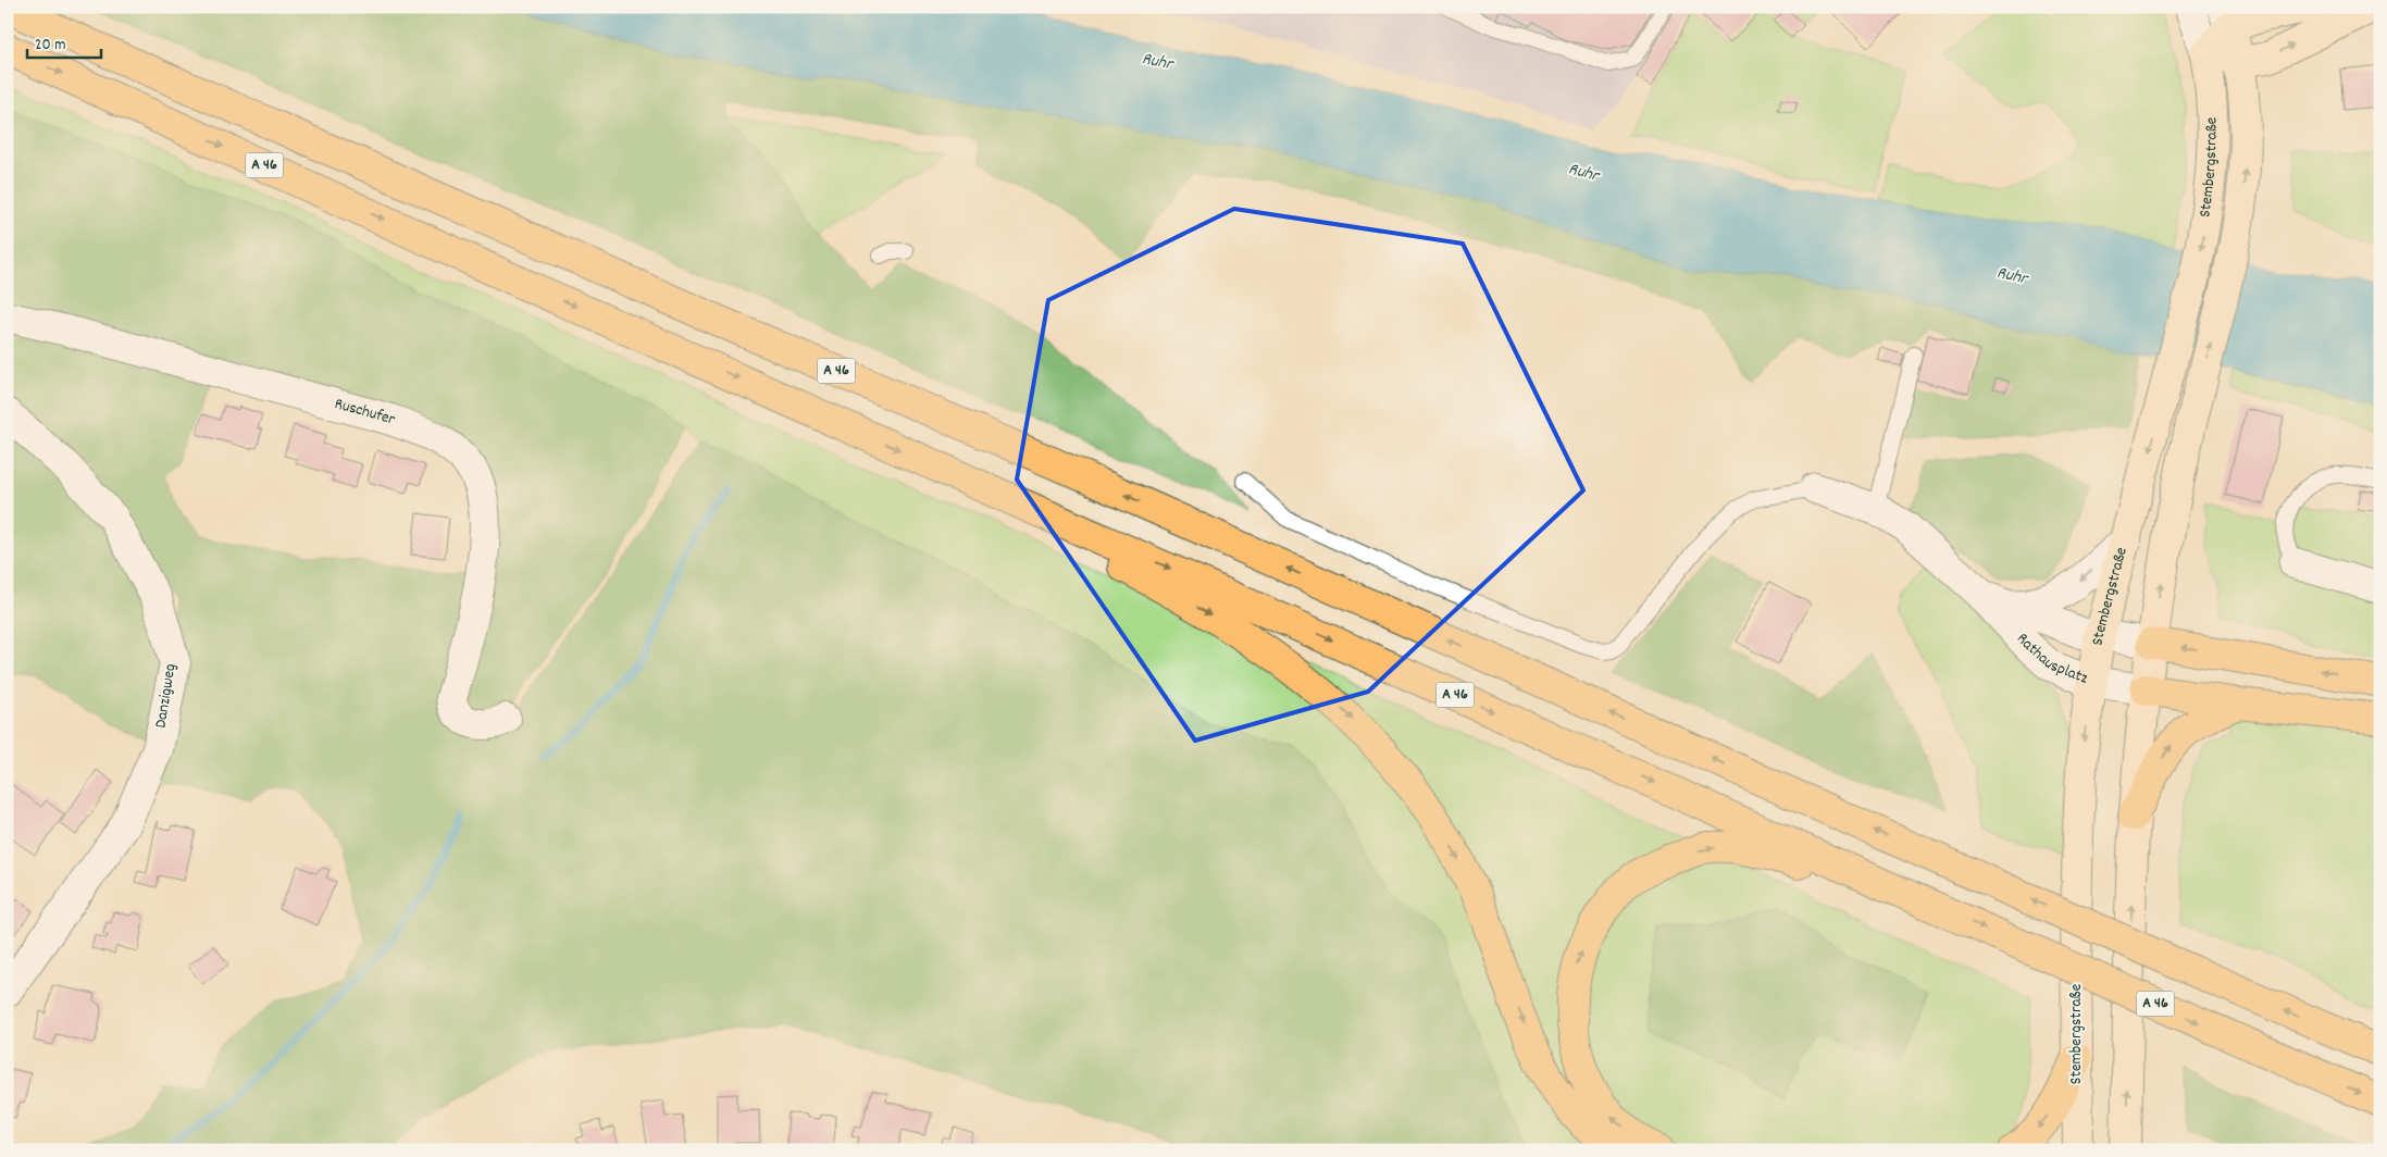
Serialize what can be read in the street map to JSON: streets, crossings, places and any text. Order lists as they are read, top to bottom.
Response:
{
  "streets": {
    "highway": ["A 46"],
    "main road": ["Stembergstraße"],
    "street": ["Ruschufer", "Rathausplatz", "Danzigweg"]
  },
  "crossings": [
    ["Stembergstraße", "Rathausplatz"]
  ],
  "water": ["Ruhr"],
  "scale_bar": "20 m"
}
